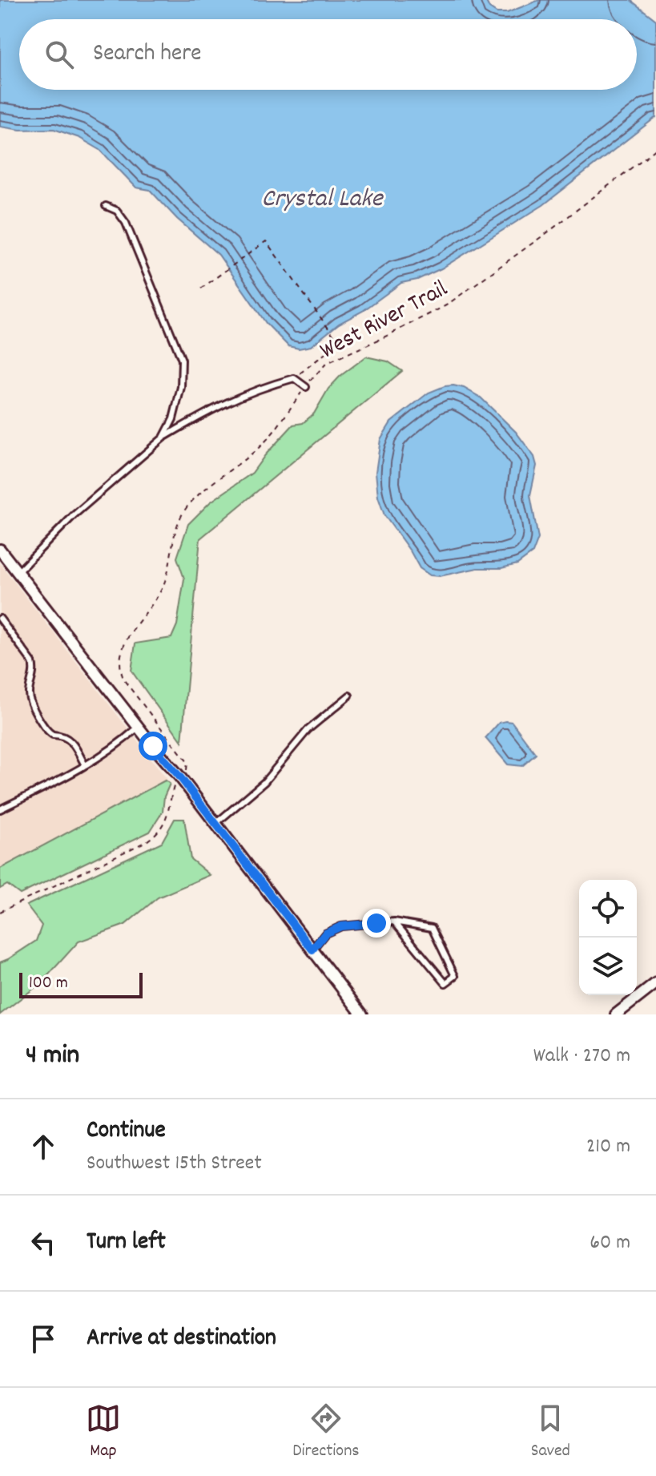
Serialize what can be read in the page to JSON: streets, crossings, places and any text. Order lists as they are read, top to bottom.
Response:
{
  "streets": {
    "path": ["West River Trail"]
  },
  "water": ["Crystal Lake"],
  "scale_bar": "100 m",
  "page": {
    "search": "Search here",
    "scale": "100 m",
    "heading": ["4 min", "Walk · 270 m"],
    "list": [
      ["Continue", "Southwest 15th Street", "210 m"],
      ["Turn left", "60 m"],
      "Arrive at destination"
    ],
    "nav": ["Map", "Directions", "Saved"]
  }
}
